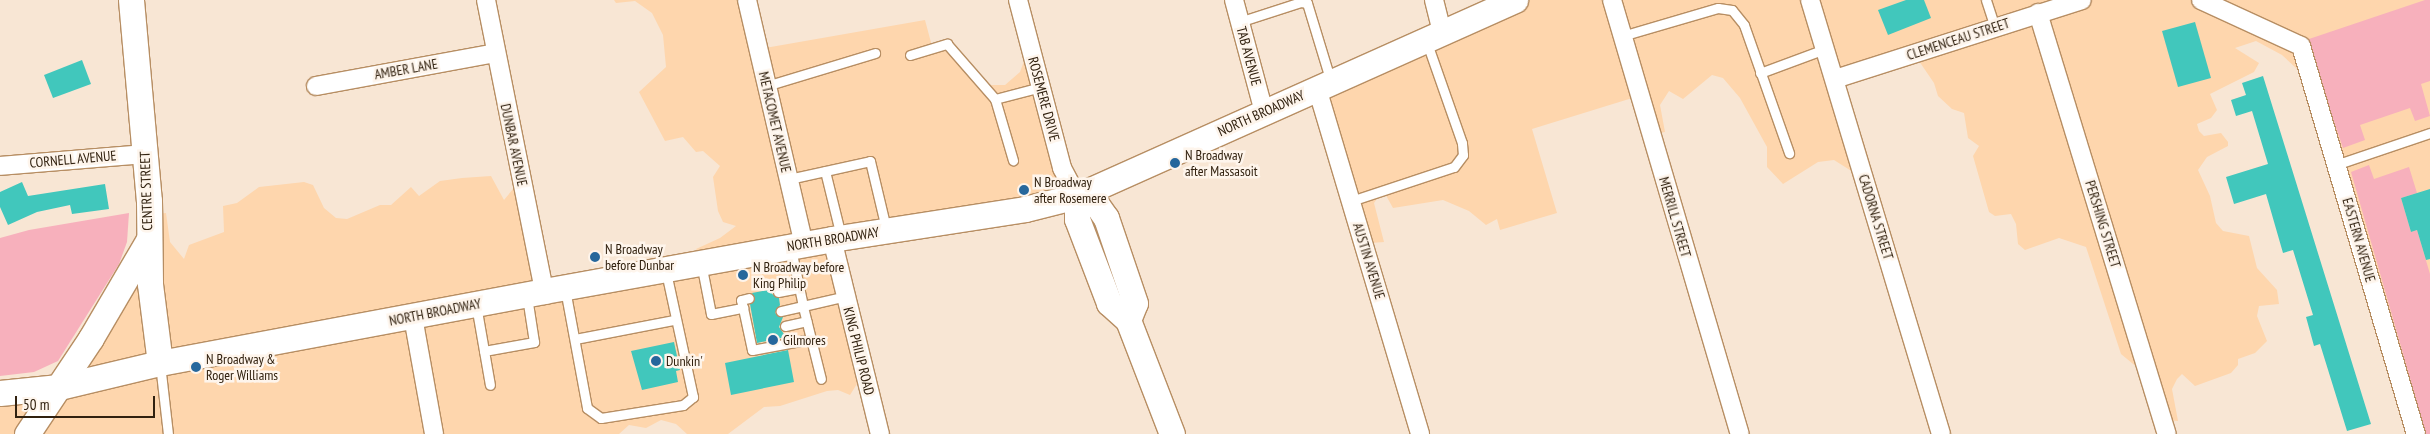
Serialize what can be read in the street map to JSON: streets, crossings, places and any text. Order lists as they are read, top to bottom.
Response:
{
  "streets": {
    "main road": ["NORTH BROADWAY", "CENTRE STREET"],
    "street": [
      "CLEMENCEAU STREET",
      "TAB AVENUE",
      "AMBER LANE",
      "ROSEMERE DRIVE",
      "METACOMET AVENUE",
      "DUNBAR AVENUE",
      "CORNELL AVENUE",
      "MERRILL STREET",
      "CADORNA STREET",
      "PERSHING STREET",
      "EASTERN AVENUE",
      "AUSTIN AVENUE",
      "KING PHILIP ROAD"
    ]
  },
  "crossings": [
    ["CLEMENCEAU STREET", "CADORNA STREET"],
    ["CLEMENCEAU STREET", "PERSHING STREET"],
    ["TAB AVENUE", "NORTH BROADWAY"],
    ["AMBER LANE", "DUNBAR AVENUE"],
    ["ROSEMERE DRIVE", "NORTH BROADWAY"],
    ["NORTH BROADWAY", "METACOMET AVENUE"],
    ["NORTH BROADWAY", "DUNBAR AVENUE"],
    ["NORTH BROADWAY", "CENTRE STREET"],
    ["NORTH BROADWAY", "AUSTIN AVENUE"],
    ["NORTH BROADWAY", "KING PHILIP ROAD"],
    ["CORNELL AVENUE", "CENTRE STREET"]
  ],
  "places": [
    "N Broadway after Massasoit",
    "N Broadway after Rosemere",
    "N Broadway before Dunbar",
    "N Broadway before King Philip",
    "Gilmores",
    "Dunkin'",
    "N Broadway & Roger Williams"
  ],
  "scale_bar": "50 m"
}
